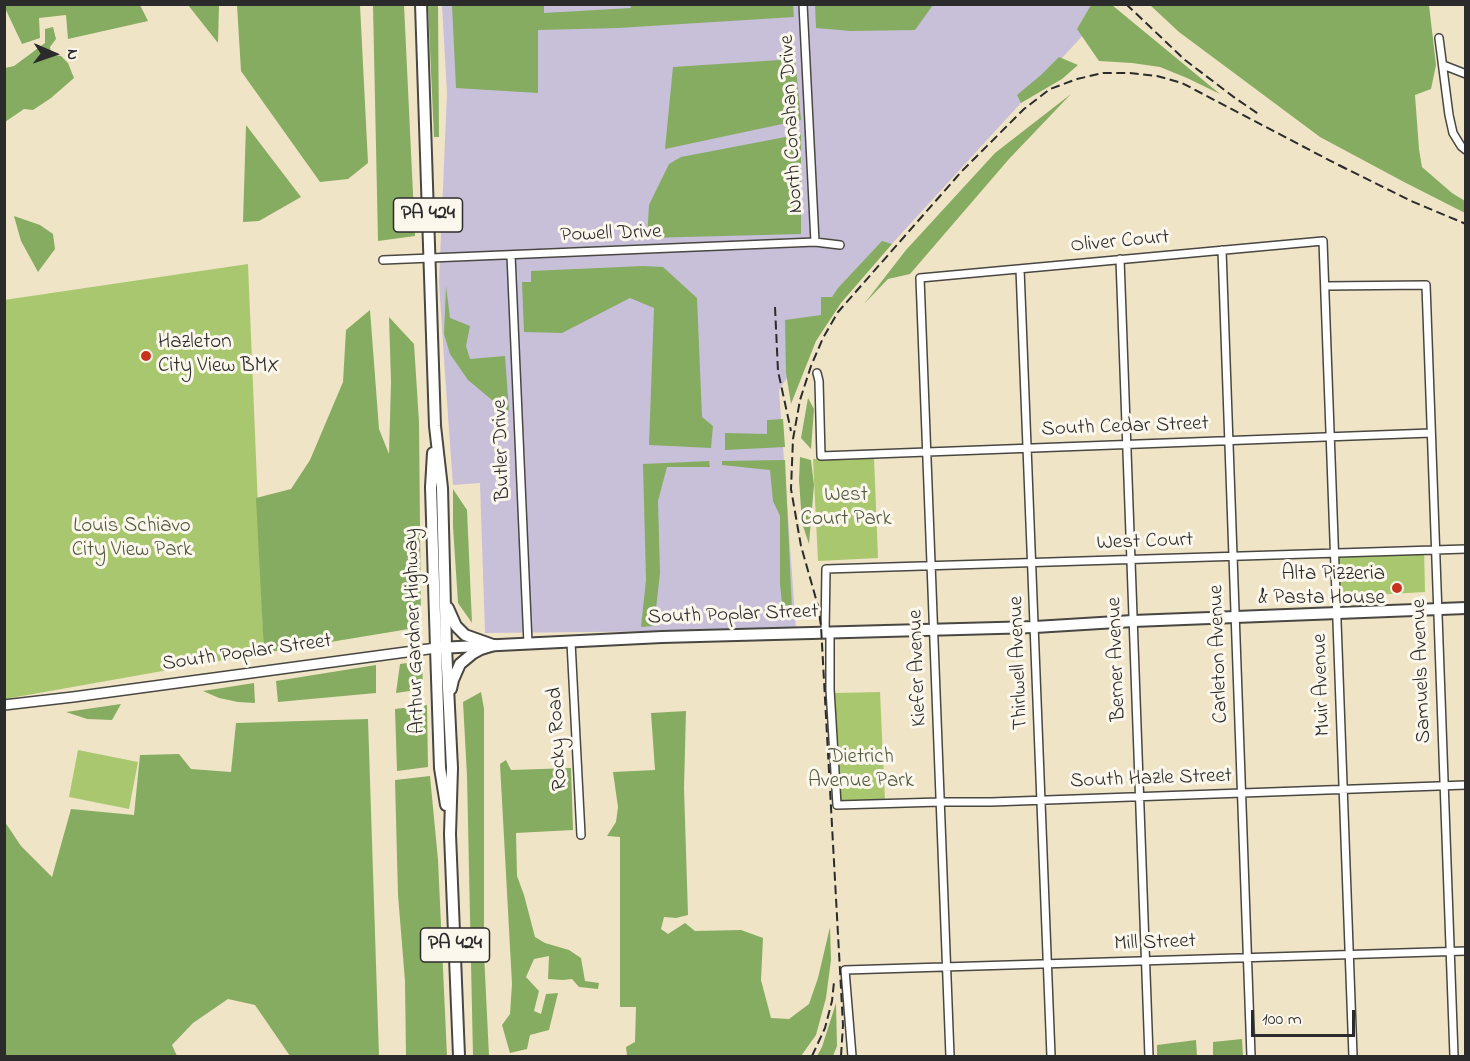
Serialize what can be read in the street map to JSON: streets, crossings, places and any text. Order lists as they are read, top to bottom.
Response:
{
  "streets": {
    "main road": ["PA 424", "South Poplar Street", "Arthur Gardner Highway"],
    "street": [
      "North Conahan Drive",
      "Powell Drive",
      "Oliver Court",
      "South Cedar Street",
      "Butler Drive",
      "West Court",
      "Carleton Avenue",
      "Berner Avenue",
      "Thirlwell Avenue",
      "Kiefer Avenue",
      "Samuels Avenue",
      "Muir Avenue",
      "Rocky Road",
      "South Hazle Street",
      "Mill Street"
    ]
  },
  "crossings": [
    ["North Conahan Drive", "Powell Drive"],
    ["Powell Drive", "Butler Drive"],
    ["Powell Drive", "Arthur Gardner Highway"],
    ["Oliver Court", "Carleton Avenue"],
    ["Oliver Court", "Berner Avenue"],
    ["Oliver Court", "Thirlwell Avenue"],
    ["Oliver Court", "Kiefer Avenue"],
    ["Oliver Court", "Muir Avenue"],
    ["South Cedar Street", "Carleton Avenue"],
    ["South Cedar Street", "Berner Avenue"],
    ["South Cedar Street", "Thirlwell Avenue"],
    ["South Cedar Street", "Kiefer Avenue"],
    ["South Cedar Street", "Samuels Avenue"],
    ["South Cedar Street", "Muir Avenue"],
    ["Butler Drive", "South Poplar Street"],
    ["West Court", "South Poplar Street"],
    ["West Court", "Carleton Avenue"],
    ["West Court", "Berner Avenue"],
    ["West Court", "Thirlwell Avenue"],
    ["West Court", "Kiefer Avenue"],
    ["West Court", "Samuels Avenue"],
    ["West Court", "Muir Avenue"],
    ["West Court", "South Hazle Street"],
    ["South Poplar Street", "Arthur Gardner Highway"],
    ["South Poplar Street", "Carleton Avenue"],
    ["South Poplar Street", "Berner Avenue"],
    ["South Poplar Street", "Thirlwell Avenue"],
    ["South Poplar Street", "Kiefer Avenue"],
    ["South Poplar Street", "Samuels Avenue"],
    ["South Poplar Street", "Muir Avenue"],
    ["South Poplar Street", "Rocky Road"],
    ["South Poplar Street", "South Hazle Street"],
    ["Carleton Avenue", "South Hazle Street"],
    ["Carleton Avenue", "Mill Street"],
    ["Berner Avenue", "South Hazle Street"],
    ["Berner Avenue", "Mill Street"],
    ["Thirlwell Avenue", "South Hazle Street"],
    ["Thirlwell Avenue", "Mill Street"],
    ["Kiefer Avenue", "South Hazle Street"],
    ["Kiefer Avenue", "Mill Street"],
    ["Samuels Avenue", "Muir Avenue"],
    ["Samuels Avenue", "South Hazle Street"],
    ["Samuels Avenue", "Mill Street"],
    ["Muir Avenue", "South Hazle Street"],
    ["Muir Avenue", "Mill Street"]
  ],
  "parks": ["West Court Park", "Louis Schiavo City View Park", "Dietrich Avenue Park"],
  "places": ["Hazleton City View BMX", "Alta Pizzeria & Pasta House"],
  "scale_bar": "100 m",
  "north": "right"
}
